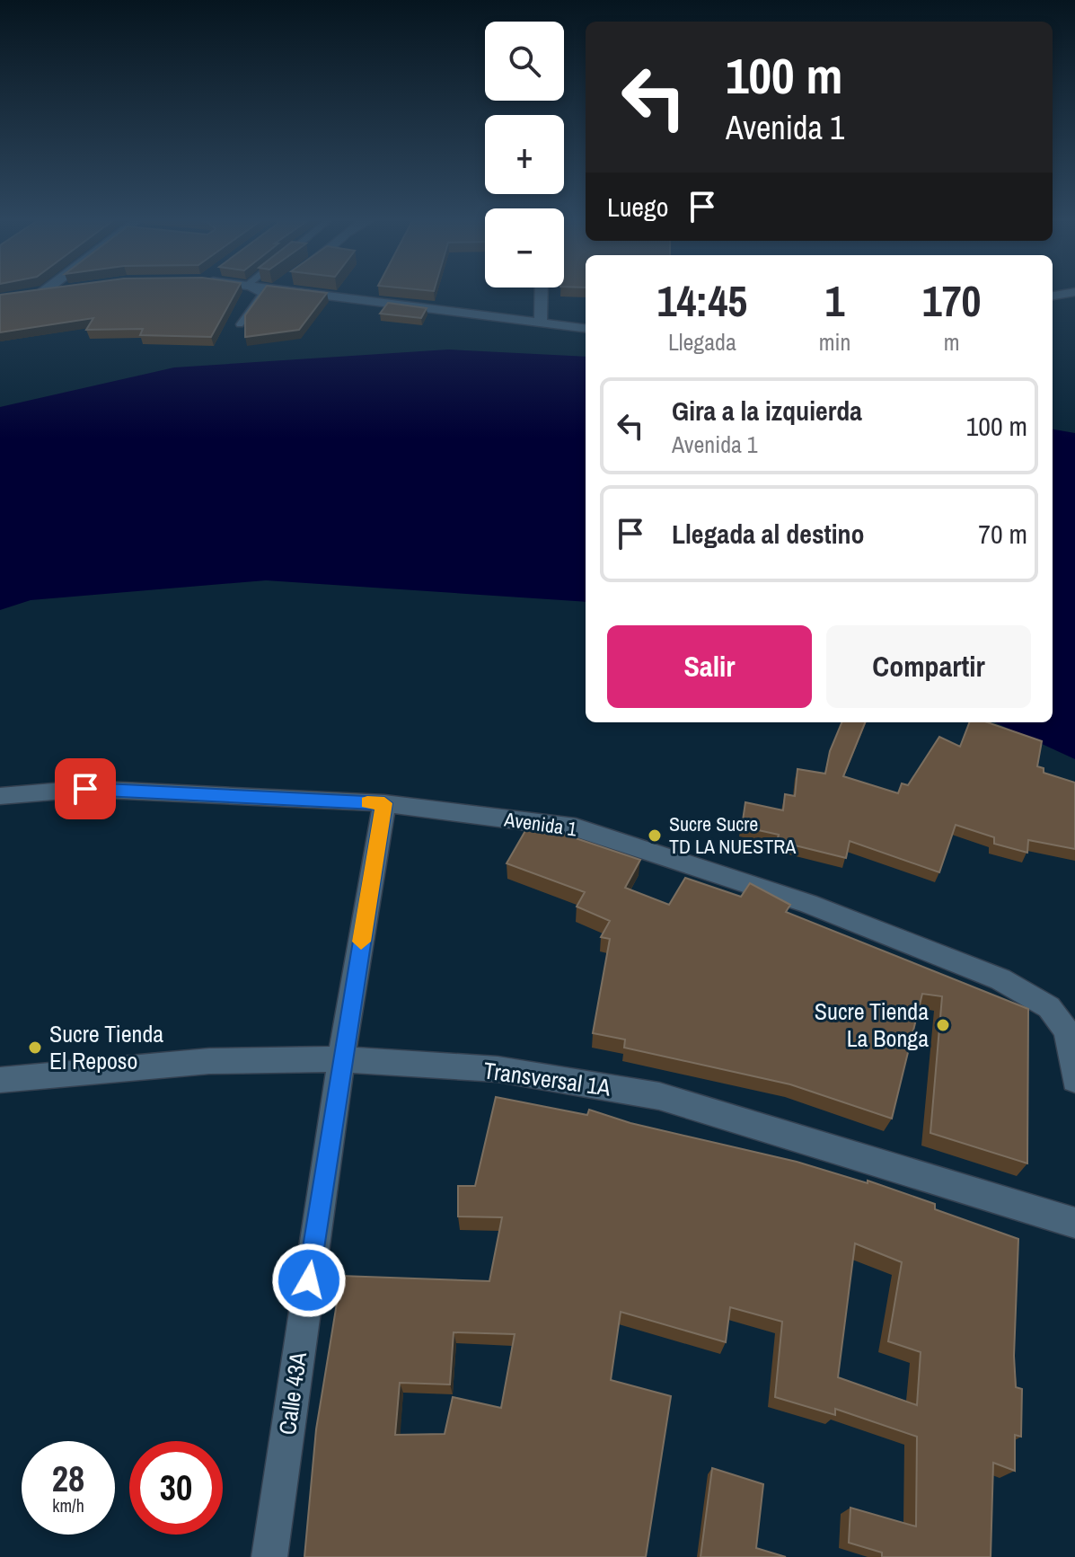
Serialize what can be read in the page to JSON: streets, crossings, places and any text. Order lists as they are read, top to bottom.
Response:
{
  "streets": {
    "street": ["Avenida 1", "Transversal 1A", "Calle 43A"]
  },
  "crossings": [
    ["Avenida 1", "Calle 43A"],
    ["Transversal 1A", "Calle 43A"]
  ],
  "places": ["Sucre Sucre TD LA NUESTRA", "Sucre Tienda La Bonga", "Sucre Tienda El Reposo"],
  "page": {
    "map_buttons": ["+", "−"],
    "turn": ["100 m", "Avenida 1"],
    "then": "Luego",
    "eta": [
      "14:45",
      "Llegada",
      "1",
      "min",
      "170",
      "m"
    ],
    "list": [
      {
        "name": "Gira a la izquierda",
        "note": "Avenida 1",
        "value": "100 m"
      },
      {
        "name": "Llegada al destino",
        "value": "70 m"
      }
    ],
    "buttons": ["Salir", "Compartir"],
    "speed": "28 km/h",
    "limit": "30"
  }
}
